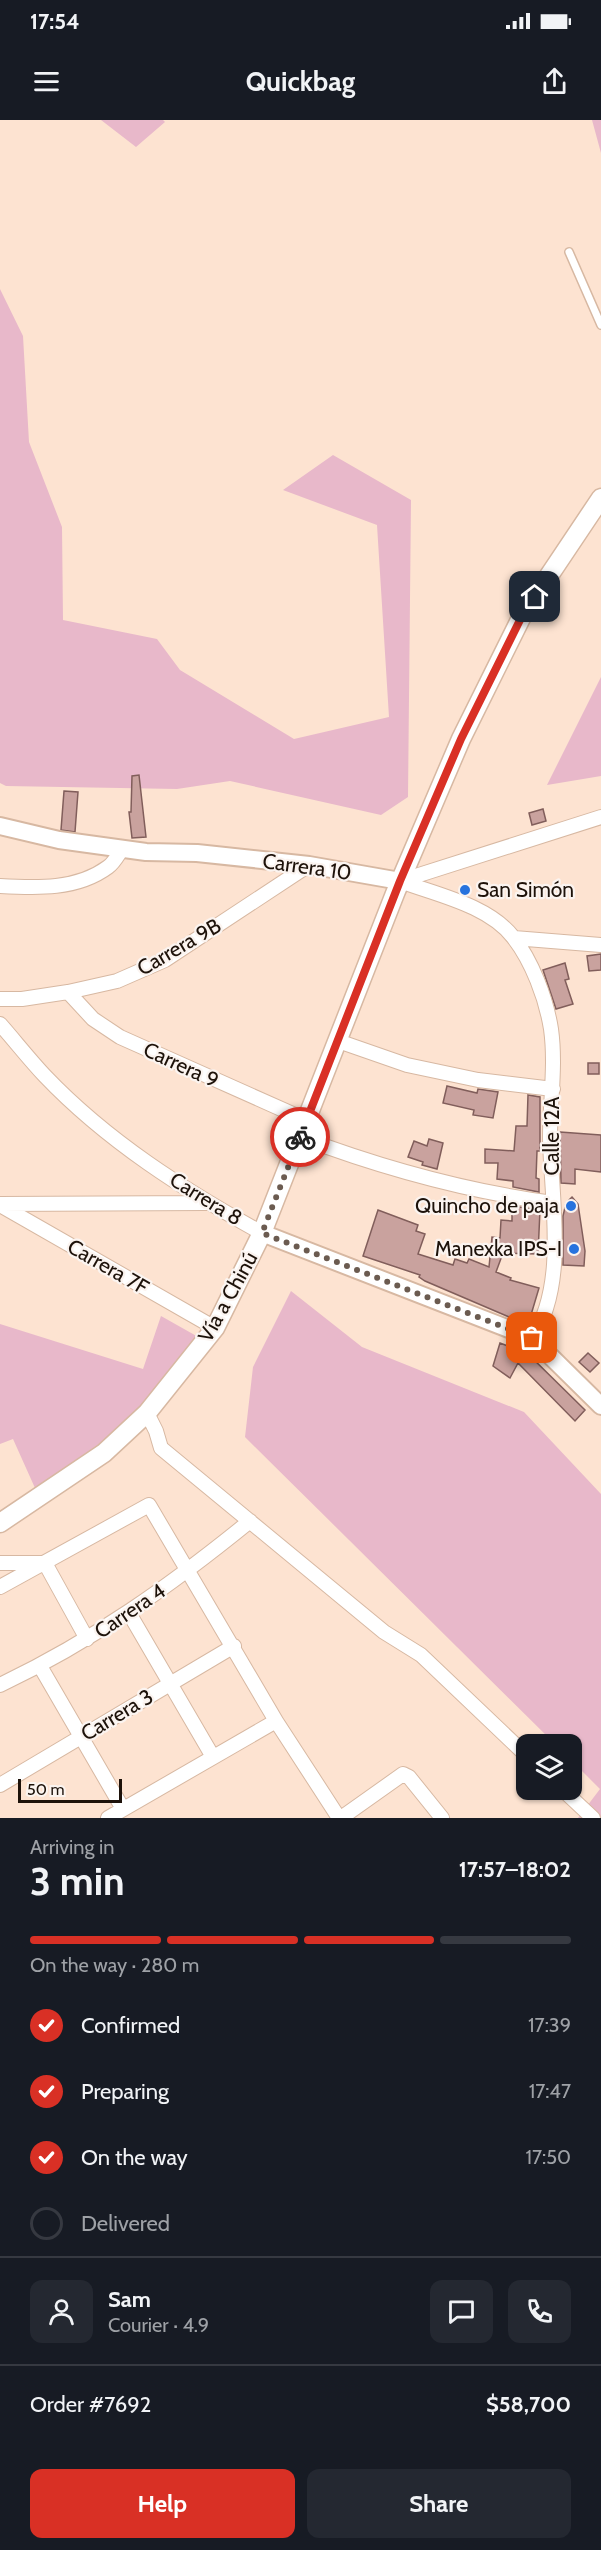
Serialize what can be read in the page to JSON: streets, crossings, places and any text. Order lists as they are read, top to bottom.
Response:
{
  "streets": {
    "main road": ["Vía a Chinú"],
    "street": [
      "Carrera 10",
      "Carrera 9B",
      "Carrera 9",
      "Calle 12A",
      "Carrera 8",
      "Carrera 7F",
      "Carrera 4",
      "Carrera 3"
    ]
  },
  "crossings": [
    ["Carrera 10", "Carrera 9B"],
    ["Carrera 10", "Calle 12A"],
    ["Carrera 10", "Vía a Chinú"],
    ["Carrera 9B", "Carrera 9"],
    ["Carrera 9", "Calle 12A"],
    ["Carrera 9", "Vía a Chinú"],
    ["Calle 12A", "Carrera 8"],
    ["Carrera 8", "Vía a Chinú"],
    ["Carrera 7F", "Vía a Chinú"]
  ],
  "places": ["San Simón", "Quincho de paja", "Manexka IPS-I"],
  "scale_bar": "50 m",
  "page": {
    "status": "17:54",
    "header": "Quickbag",
    "scale": "50 m",
    "heading": ["3 min", "Arriving in", "17:57–18:02"],
    "panel": [
      "Sam",
      "Courier · 4.9",
      "Order #7692",
      "$58,700"
    ],
    "bar": "On the way · 280 m",
    "list": [
      ["Confirmed", "17:39"],
      ["Preparing", "17:47"],
      ["On the way", "17:50"],
      "Delivered"
    ],
    "buttons": ["Help", "Share"]
  }
}
